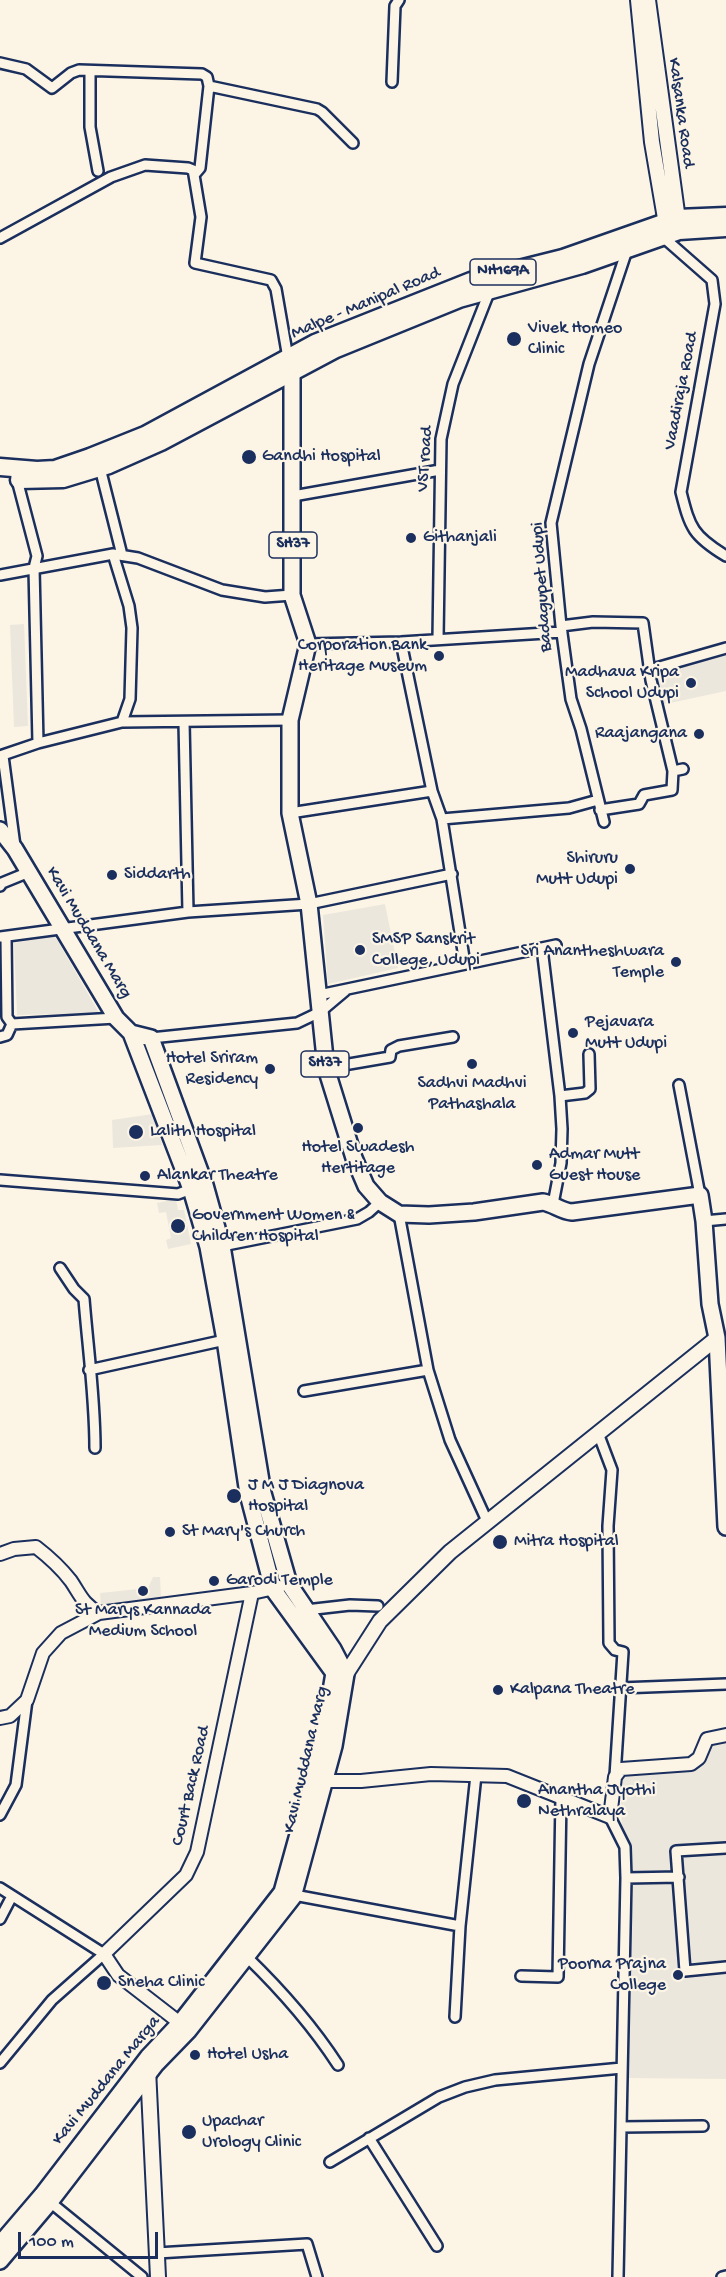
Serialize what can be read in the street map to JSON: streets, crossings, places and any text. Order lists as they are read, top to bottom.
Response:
{
  "streets": {
    "highway": ["NH169A", "Malpe - Manipal Road"],
    "main road": [
      "Kalsanka Road",
      "SH37",
      "Kavi Muddana Marg",
      "Kavi Muddana Marga"
    ],
    "street": [
      "Vaadiraja Road",
      "VST road",
      "Badagupet Udupi",
      "Court Back Road"
    ]
  },
  "crossings": [
    ["Kalsanka Road", "Malpe - Manipal Road"],
    ["Kalsanka Road", "Vaadiraja Road"],
    ["Malpe - Manipal Road", "Vaadiraja Road"],
    ["Malpe - Manipal Road", "VST road"],
    ["Malpe - Manipal Road", "Badagupet Udupi"],
    ["Kavi Muddana Marg", "Kavi Muddana Marga"]
  ],
  "places": [
    "Vivek Homeo Clinic",
    "Gandhi Hospital",
    "Githanjali",
    "Corporation Bank Heritage Museum",
    "Madhava Kripa School Udupi",
    "Raajangana",
    "Shiruru Mutt Udupi",
    "Siddarth",
    "SMSP Sanskrit College, Udupi",
    "Sri Anantheshwara Temple",
    "Pejavara Mutt Udupi",
    "Sadhvi Madhvi Pathashala",
    "Hotel Sriram Residency",
    "Hotel Swadesh Hertitage",
    "Lalith Hospital",
    "Admar Mutt Guest House",
    "Alankar Theatre",
    "Government Women & Children Hospital",
    "J M J Diagnova Hospital",
    "St Mary's Church",
    "Mitra Hospital",
    "Garodi Temple",
    "St Marys Kannada Medium School",
    "Kalpana Theatre",
    "Anantha Jyothi Nethralaya",
    "Poorna Prajna College",
    "Sneha Clinic",
    "Hotel Usha",
    "Upachar Urology Clinic"
  ],
  "scale_bar": "100 m"
}
